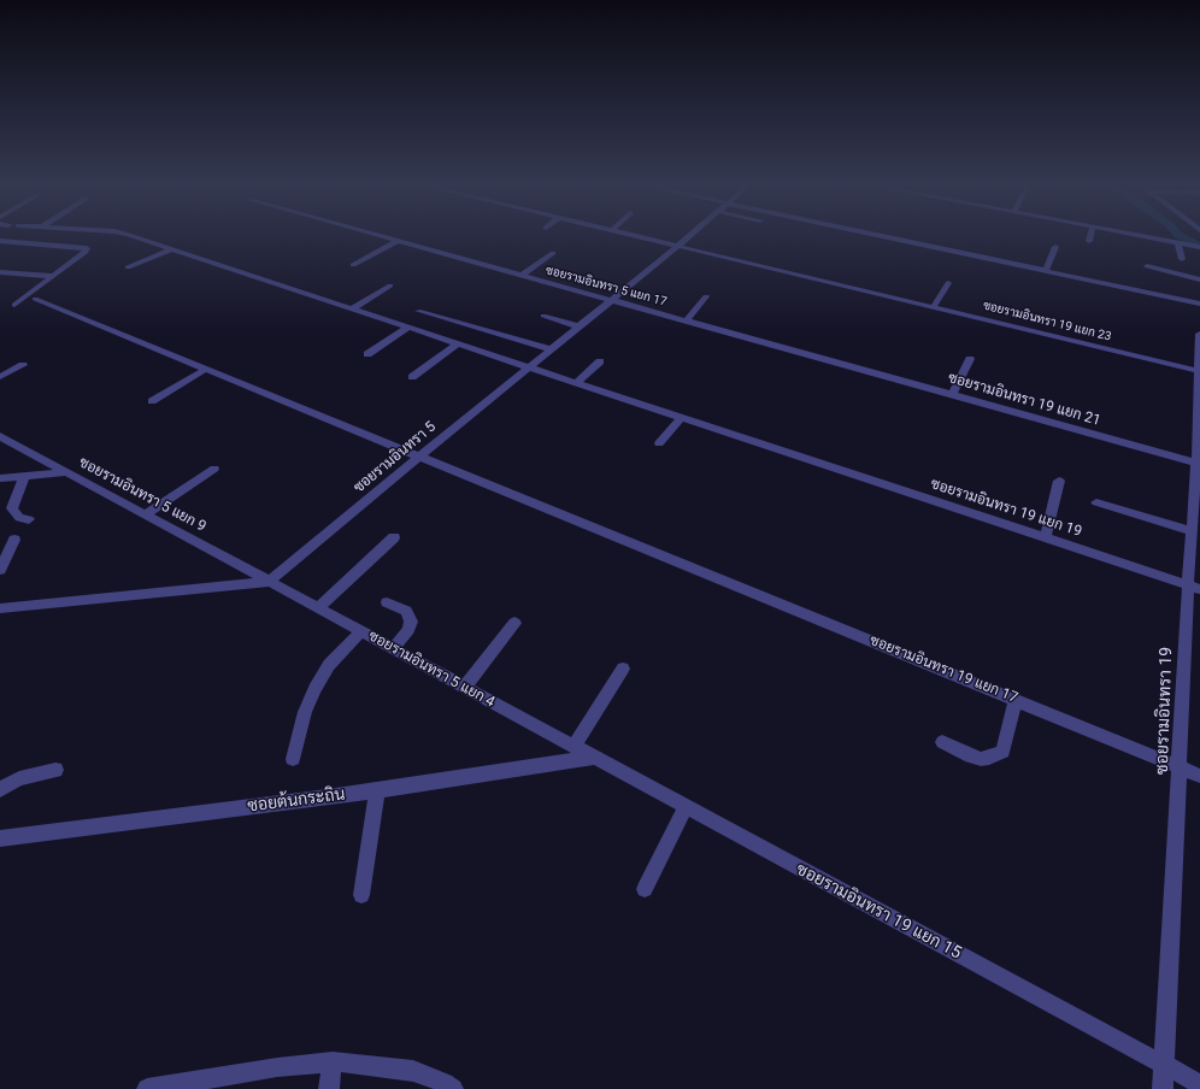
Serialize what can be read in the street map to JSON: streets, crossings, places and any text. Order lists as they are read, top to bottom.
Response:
{
  "streets": {
    "street": [
      "ซอยรามอินทรา 5 แยก 17",
      "ซอยรามอินทรา 19 แยก 23",
      "ซอยรามอินทรา 19 แยก 21",
      "ซอยรามอินทรา 5",
      "ซอยรามอินทรา 5 แยก 9",
      "ซอยรามอินทรา 19 แยก 19",
      "ซอยรามอินทรา 5 แยก 4",
      "ซอยรามอินทรา 19 แยก 17",
      "ซอยรามอินทรา 19",
      "ซอยต้นกระถิน",
      "ซอยรามอินทรา 19 แยก 15"
    ]
  },
  "crossings": [
    ["ซอยรามอินทรา 5 แยก 17", "ซอยรามอินทรา 19 แยก 21"],
    ["ซอยรามอินทรา 5 แยก 17", "ซอยรามอินทรา 5"],
    ["ซอยรามอินทรา 19 แยก 23", "ซอยรามอินทรา 5"],
    ["ซอยรามอินทรา 19 แยก 23", "ซอยรามอินทรา 19"],
    ["ซอยรามอินทรา 19 แยก 21", "ซอยรามอินทรา 19"],
    ["ซอยรามอินทรา 5", "ซอยรามอินทรา 5 แยก 9"],
    ["ซอยรามอินทรา 5", "ซอยรามอินทรา 19 แยก 19"],
    ["ซอยรามอินทรา 5", "ซอยรามอินทรา 5 แยก 4"],
    ["ซอยรามอินทรา 5", "ซอยรามอินทรา 19 แยก 17"],
    ["ซอยรามอินทรา 5 แยก 9", "ซอยรามอินทรา 5 แยก 4"],
    ["ซอยรามอินทรา 19 แยก 19", "ซอยรามอินทรา 19"],
    ["ซอยรามอินทรา 5 แยก 4", "ซอยต้นกระถิน"],
    ["ซอยรามอินทรา 5 แยก 4", "ซอยรามอินทรา 19 แยก 15"],
    ["ซอยรามอินทรา 19 แยก 17", "ซอยรามอินทรา 19"],
    ["ซอยรามอินทรา 19", "ซอยรามอินทรา 19 แยก 15"],
    ["ซอยต้นกระถิน", "ซอยรามอินทรา 19 แยก 15"]
  ]
}
